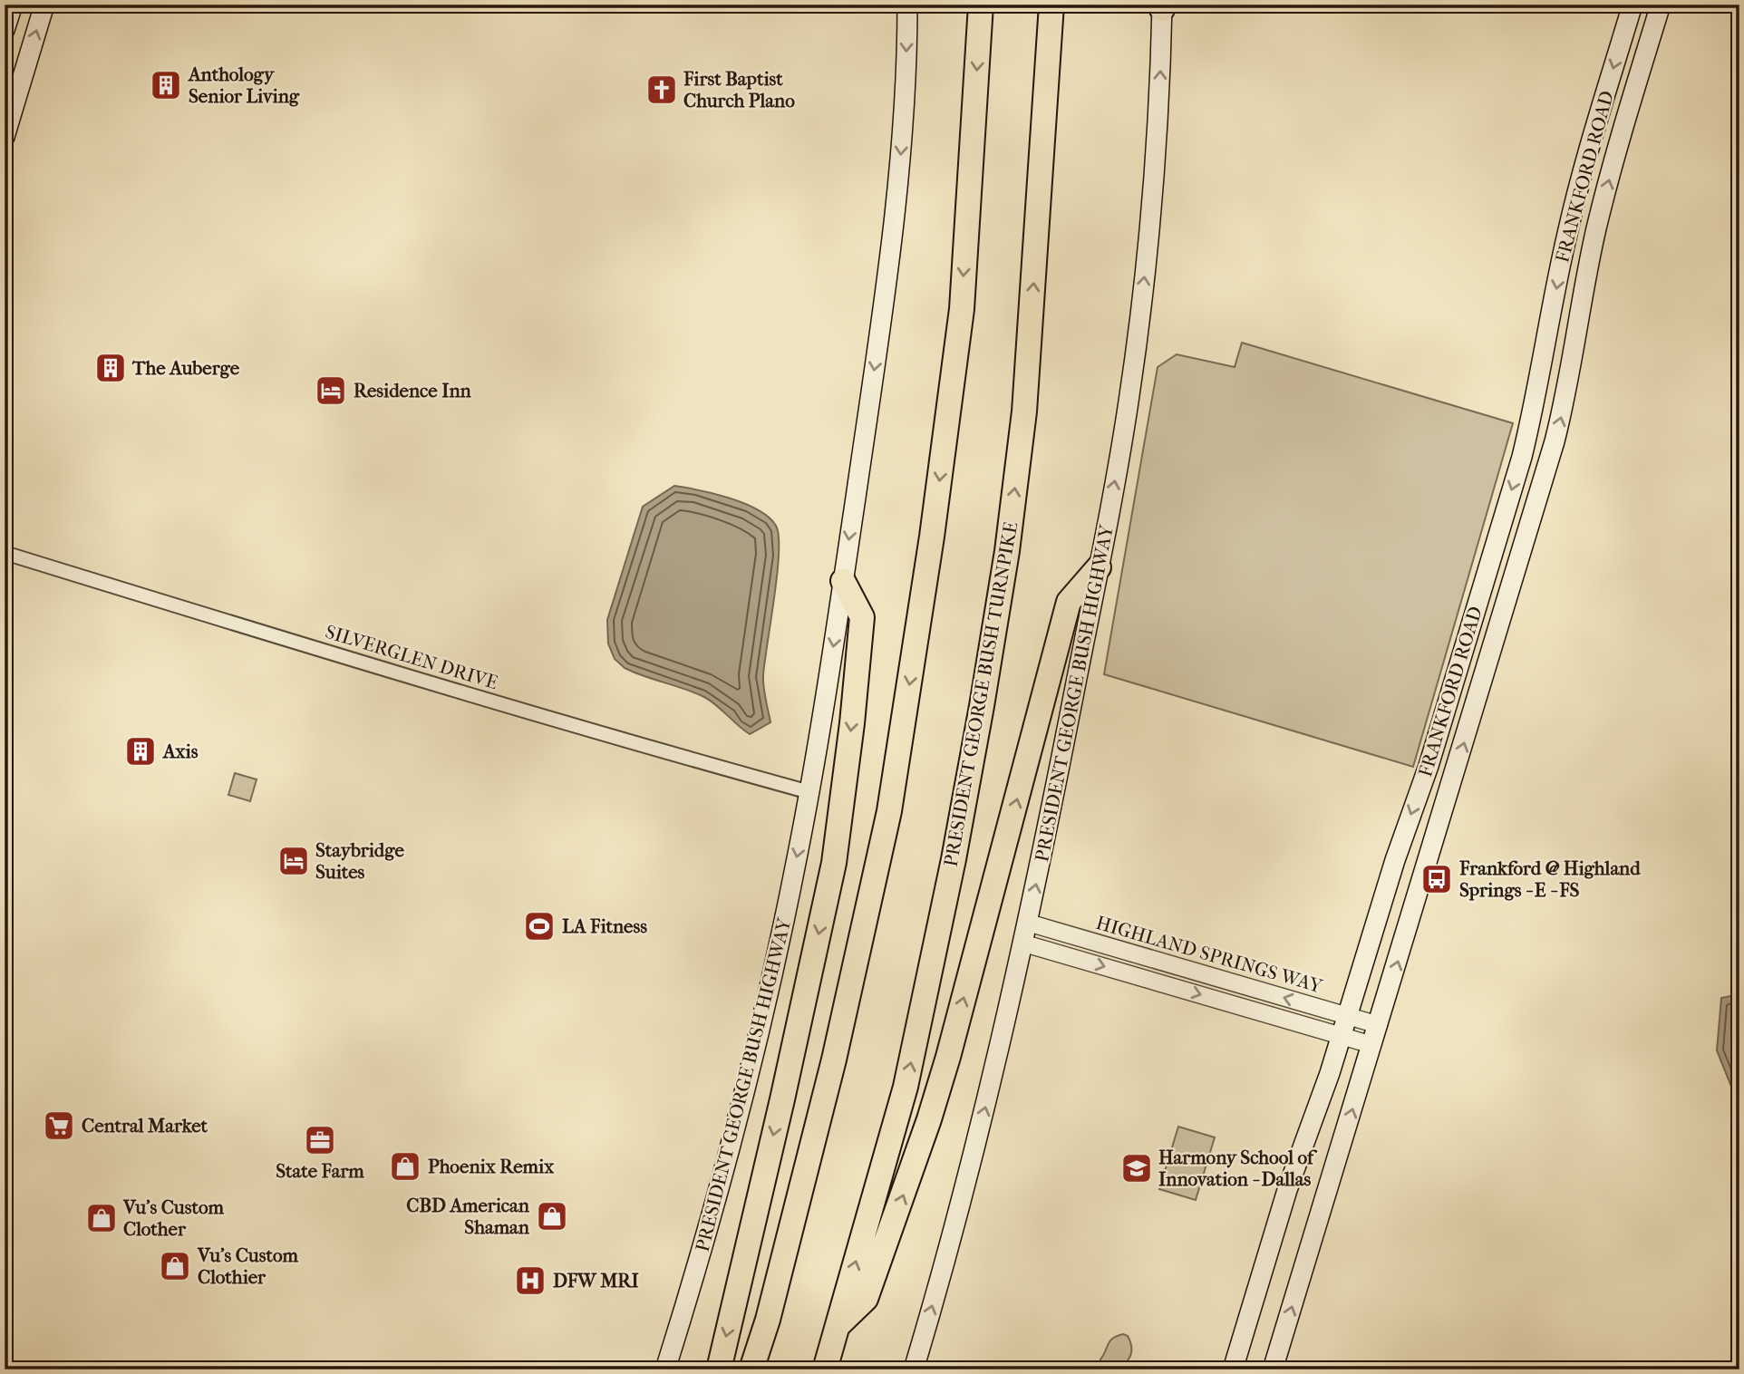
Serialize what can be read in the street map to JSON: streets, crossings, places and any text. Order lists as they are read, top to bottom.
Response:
{
  "streets": {
    "highway": ["PRESIDENT GEORGE BUSH TURNPIKE"],
    "main road": ["FRANKFORD ROAD", "PRESIDENT GEORGE BUSH HIGHWAY"],
    "street": ["SILVERGLEN DRIVE", "HIGHLAND SPRINGS WAY"]
  },
  "crossings": [
    ["FRANKFORD ROAD", "HIGHLAND SPRINGS WAY"],
    ["SILVERGLEN DRIVE", "PRESIDENT GEORGE BUSH HIGHWAY"],
    ["PRESIDENT GEORGE BUSH HIGHWAY", "HIGHLAND SPRINGS WAY"]
  ],
  "places": {
    "building": ["Anthology Senior Living", "The Auberge", "Axis"],
    "church": ["First Baptist Church Plano"],
    "hotel": ["Residence Inn", "Staybridge Suites"],
    "bus stop": ["Frankford @ Highland Springs - E - FS"],
    "sports": ["LA Fitness"],
    "supermarket": ["Central Market"],
    "office": ["State Farm"],
    "shop": [
      "Phoenix Remix",
      "CBD American Shaman",
      "Vu's Custom Clother",
      "Vu's Custom Clothier"
    ],
    "school or university": ["Harmony School of Innovation - Dallas"],
    "hospital": ["DFW MRI"]
  }
}
